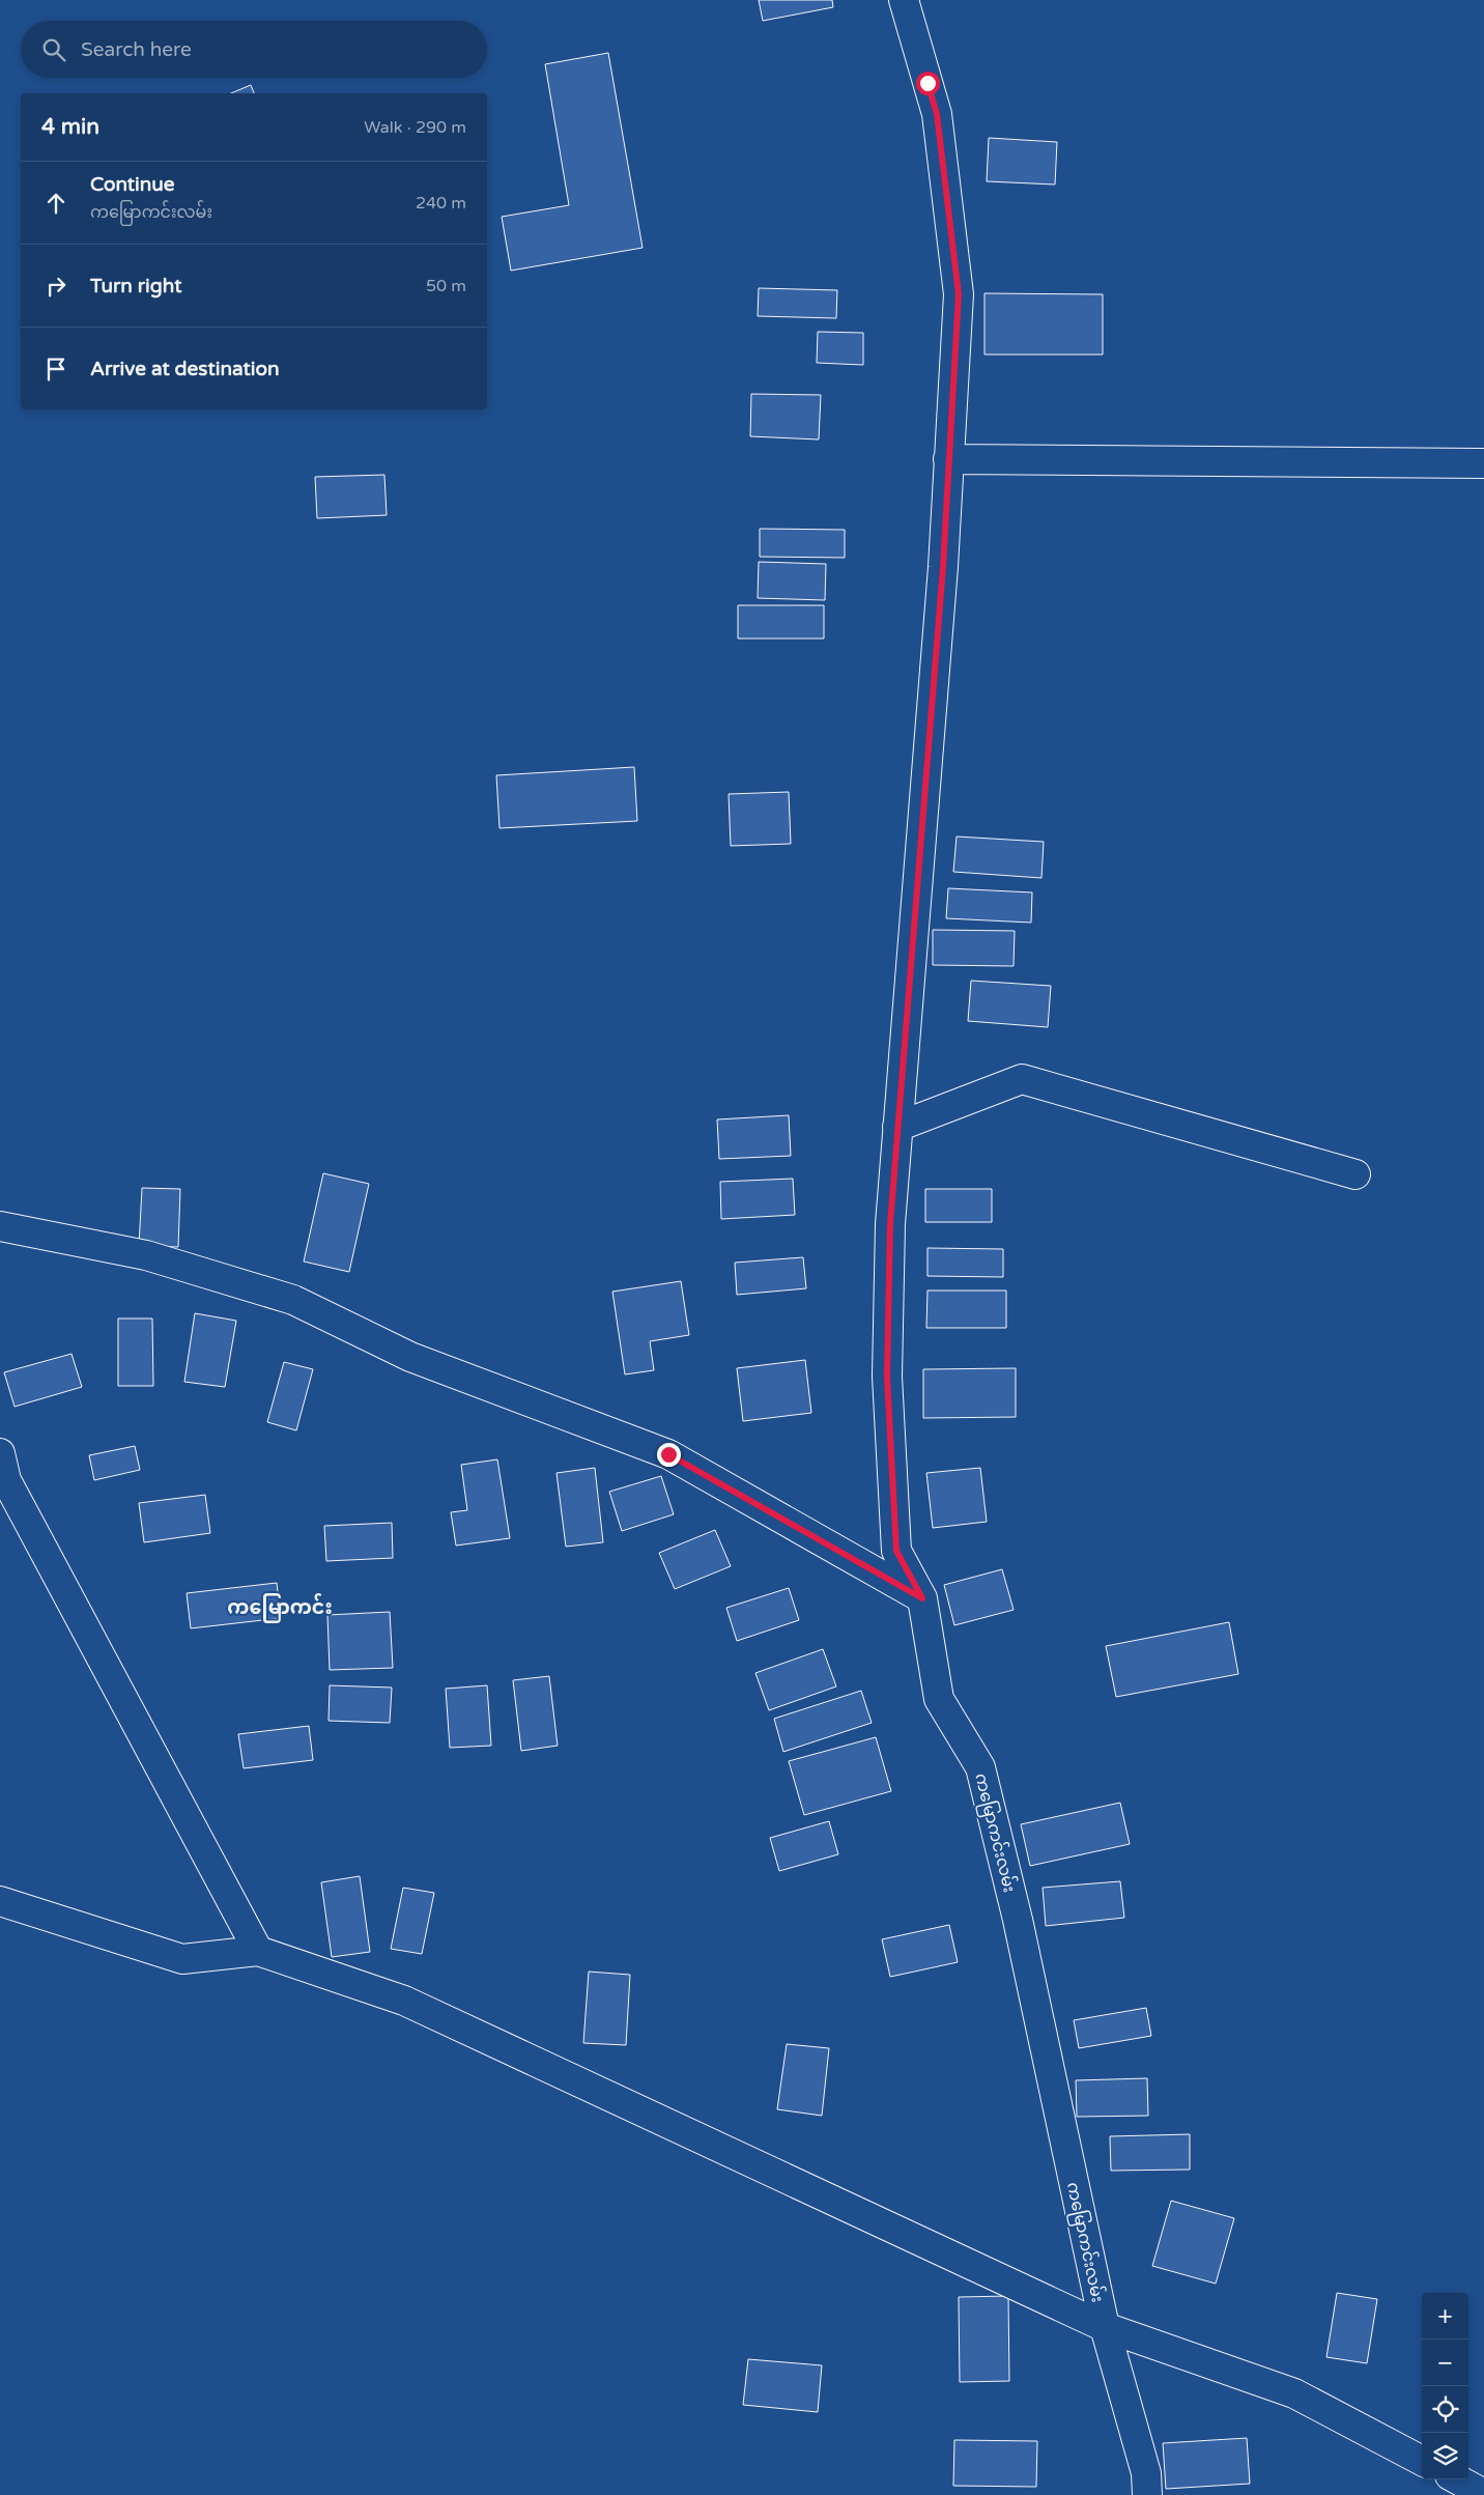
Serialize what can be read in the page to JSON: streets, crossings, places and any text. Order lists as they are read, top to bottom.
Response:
{
  "streets": {
    "street": ["ကမြောကင်းလမ်း"]
  },
  "districts": ["ကမြောကင်း"],
  "page": {
    "search": "Search here",
    "heading": ["4 min", "Walk · 290 m"],
    "list": [
      ["Continue", "ကမြောကင်းလမ်း", "240 m"],
      ["Turn right", "50 m"],
      "Arrive at destination"
    ],
    "map_buttons": ["+", "−"]
  }
}
